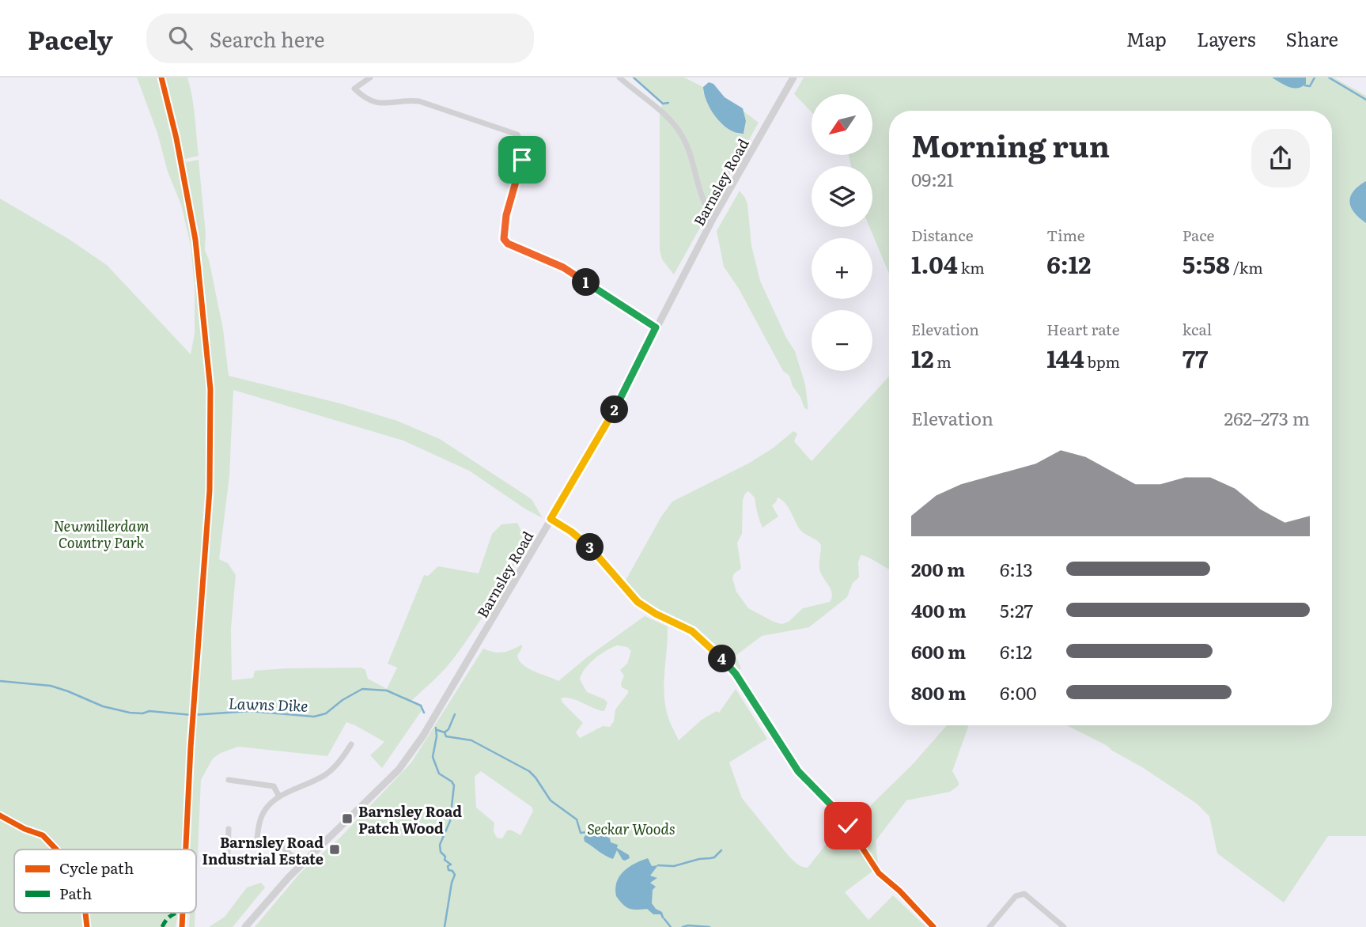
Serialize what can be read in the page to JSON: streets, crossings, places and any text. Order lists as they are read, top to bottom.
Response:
{
  "streets": {
    "main road": ["Barnsley Road"]
  },
  "water": ["Lawns Dike"],
  "parks": ["Newmillerdam Country Park", "Seckar Woods"],
  "places": {
    "transit": ["Barnsley Road Patch Wood", "Barnsley Road Industrial Estate"]
  },
  "legend": ["Cycle path", "Path"],
  "north": "bottom left",
  "page": {
    "header": "Pacely",
    "search": "Search here",
    "nav": ["Map", "Layers", "Share"],
    "map_buttons": ["+", "−"],
    "heading": ["Morning run", "09:21"],
    "stats": [
      ["Distance", "1.04 km"],
      ["Time", "6:12"],
      ["Pace", "5:58 /km"],
      ["Elevation", "12 m"],
      ["Heart rate", "144 bpm"],
      ["kcal", "77"]
    ],
    "pins": [
      "1",
      "2",
      "3",
      "4"
    ],
    "chart": ["Elevation", "262–273 m"],
    "list": [
      {
        "name": "200 m",
        "note": "6:13"
      },
      {
        "name": "400 m",
        "note": "5:27"
      },
      {
        "name": "600 m",
        "note": "6:12"
      },
      {
        "name": "800 m",
        "note": "6:00"
      }
    ]
  }
}
